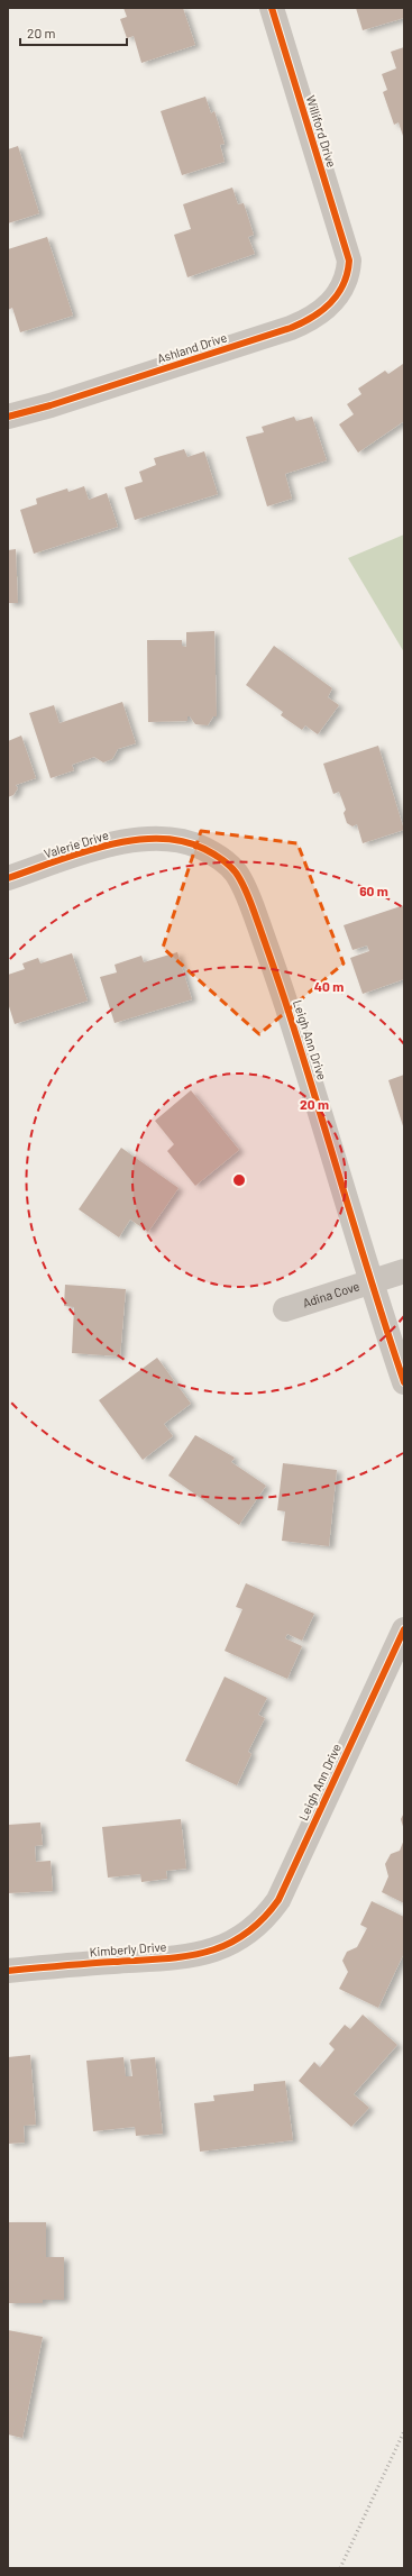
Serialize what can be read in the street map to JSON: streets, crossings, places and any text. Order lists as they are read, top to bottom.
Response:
{
  "streets": {
    "street": [
      "Williford Drive",
      "Ashland Drive",
      "Valerie Drive",
      "Leigh Ann Drive",
      "Adina Cove",
      "Kimberly Drive"
    ]
  },
  "crossings": [
    ["Williford Drive", "Ashland Drive"],
    ["Valerie Drive", "Leigh Ann Drive"],
    ["Leigh Ann Drive", "Adina Cove"],
    ["Leigh Ann Drive", "Kimberly Drive"]
  ],
  "scale_bar": "20 m",
  "rings": ["60 m", "40 m", "20 m"]
}
